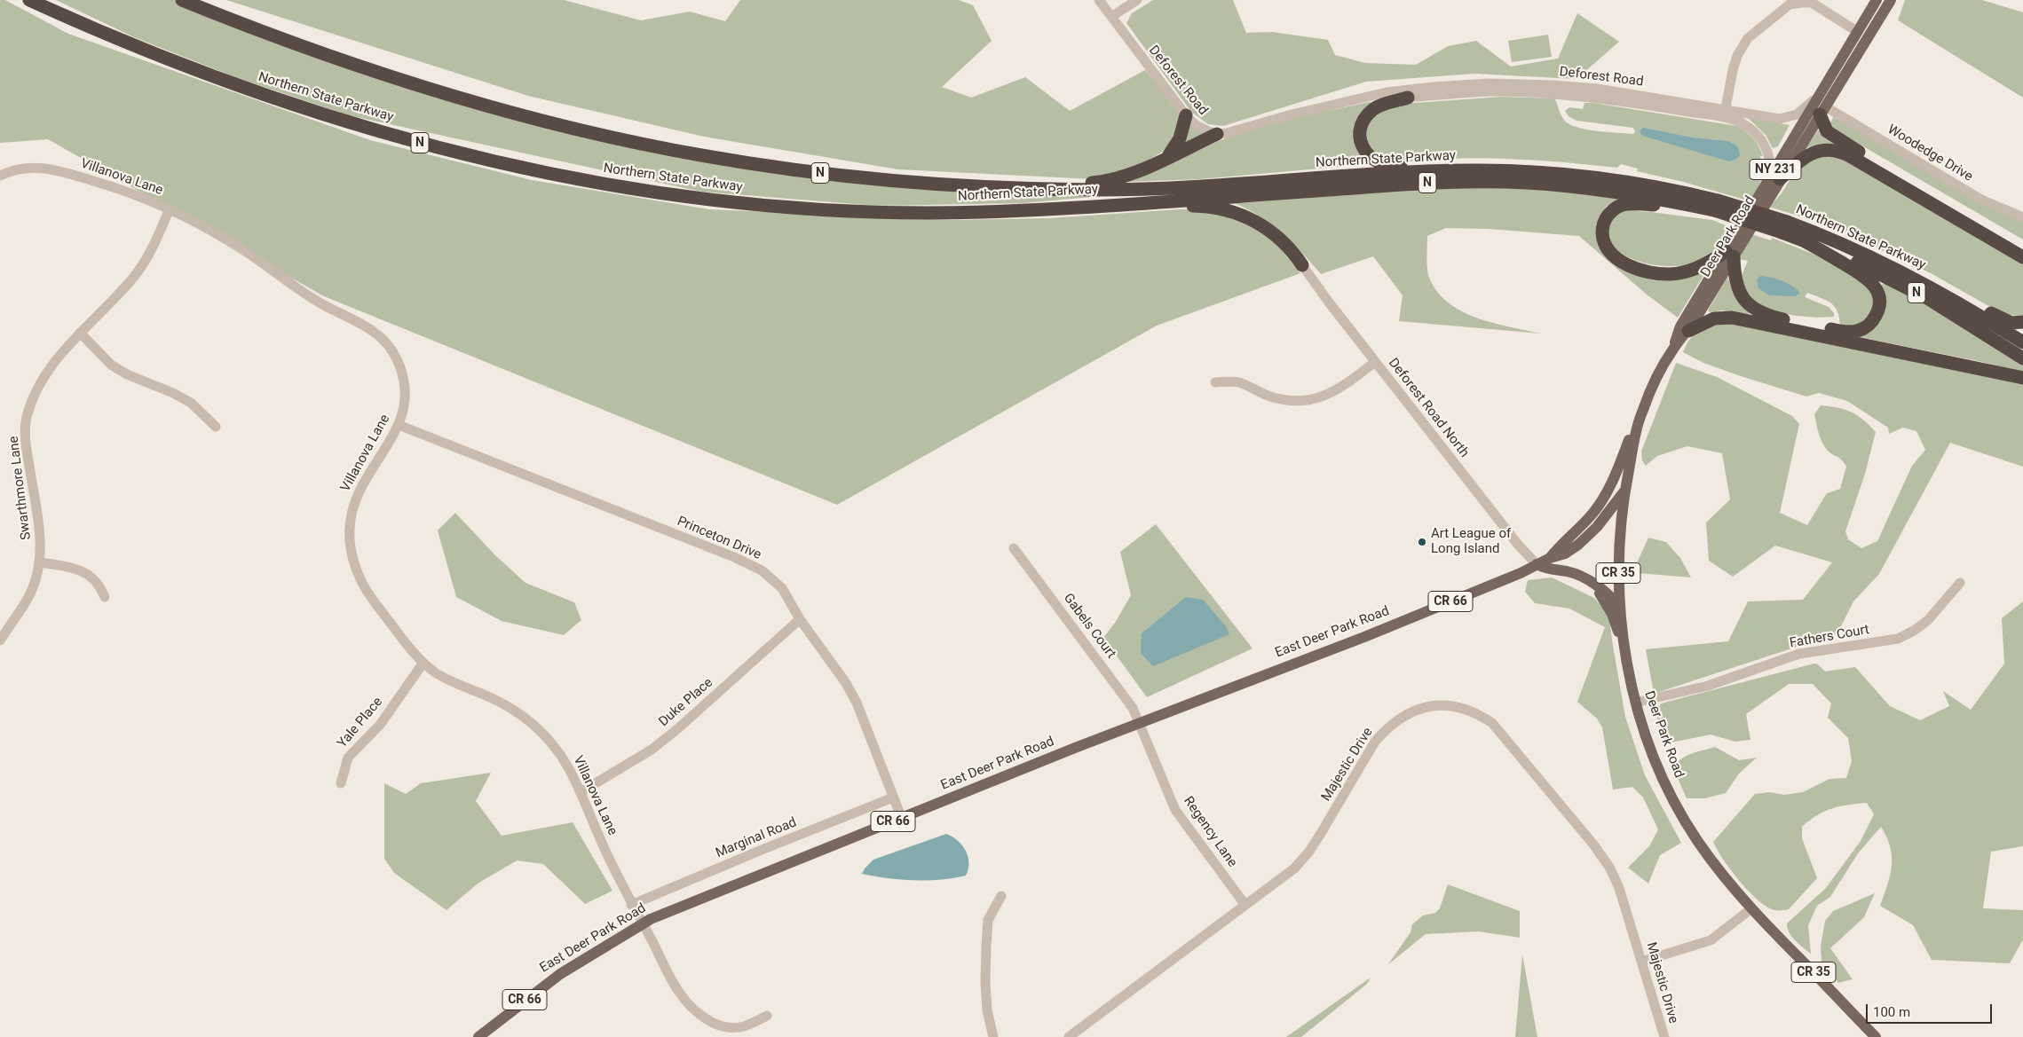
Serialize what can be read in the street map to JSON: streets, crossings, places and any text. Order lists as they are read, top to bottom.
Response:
{
  "streets": {
    "highway": ["Northern State Parkway", "N"],
    "main road": [
      "NY 231",
      "Deer Park Road",
      "CR 35",
      "CR 66",
      "East Deer Park Road"
    ],
    "street": [
      "Deforest Road",
      "Woodedge Drive",
      "Villanova Lane",
      "Deforest Road North",
      "Swarthmore Lane",
      "Princeton Drive",
      "Gabels Court",
      "Fathers Court",
      "Duke Place",
      "Yale Place",
      "Majestic Drive",
      "Regency Lane",
      "Marginal Road"
    ]
  },
  "crossings": [
    ["Deforest Road", "Deer Park Road"],
    ["Woodedge Drive", "Deer Park Road"],
    ["NY 231", "Deer Park Road"],
    ["Villanova Lane", "Swarthmore Lane"],
    ["Villanova Lane", "Princeton Drive"],
    ["Villanova Lane", "East Deer Park Road"],
    ["Villanova Lane", "Duke Place"],
    ["Villanova Lane", "Yale Place"],
    ["Villanova Lane", "Marginal Road"],
    ["Deer Park Road", "East Deer Park Road"],
    ["Deer Park Road", "Fathers Court"],
    ["Deforest Road North", "East Deer Park Road"],
    ["Princeton Drive", "East Deer Park Road"],
    ["Princeton Drive", "Duke Place"],
    ["Princeton Drive", "Marginal Road"],
    ["Gabels Court", "East Deer Park Road"],
    ["Gabels Court", "Regency Lane"],
    ["East Deer Park Road", "Regency Lane"],
    ["Majestic Drive", "Regency Lane"]
  ],
  "places": ["Art League of Long Island"],
  "scale_bar": "100 m"
}
